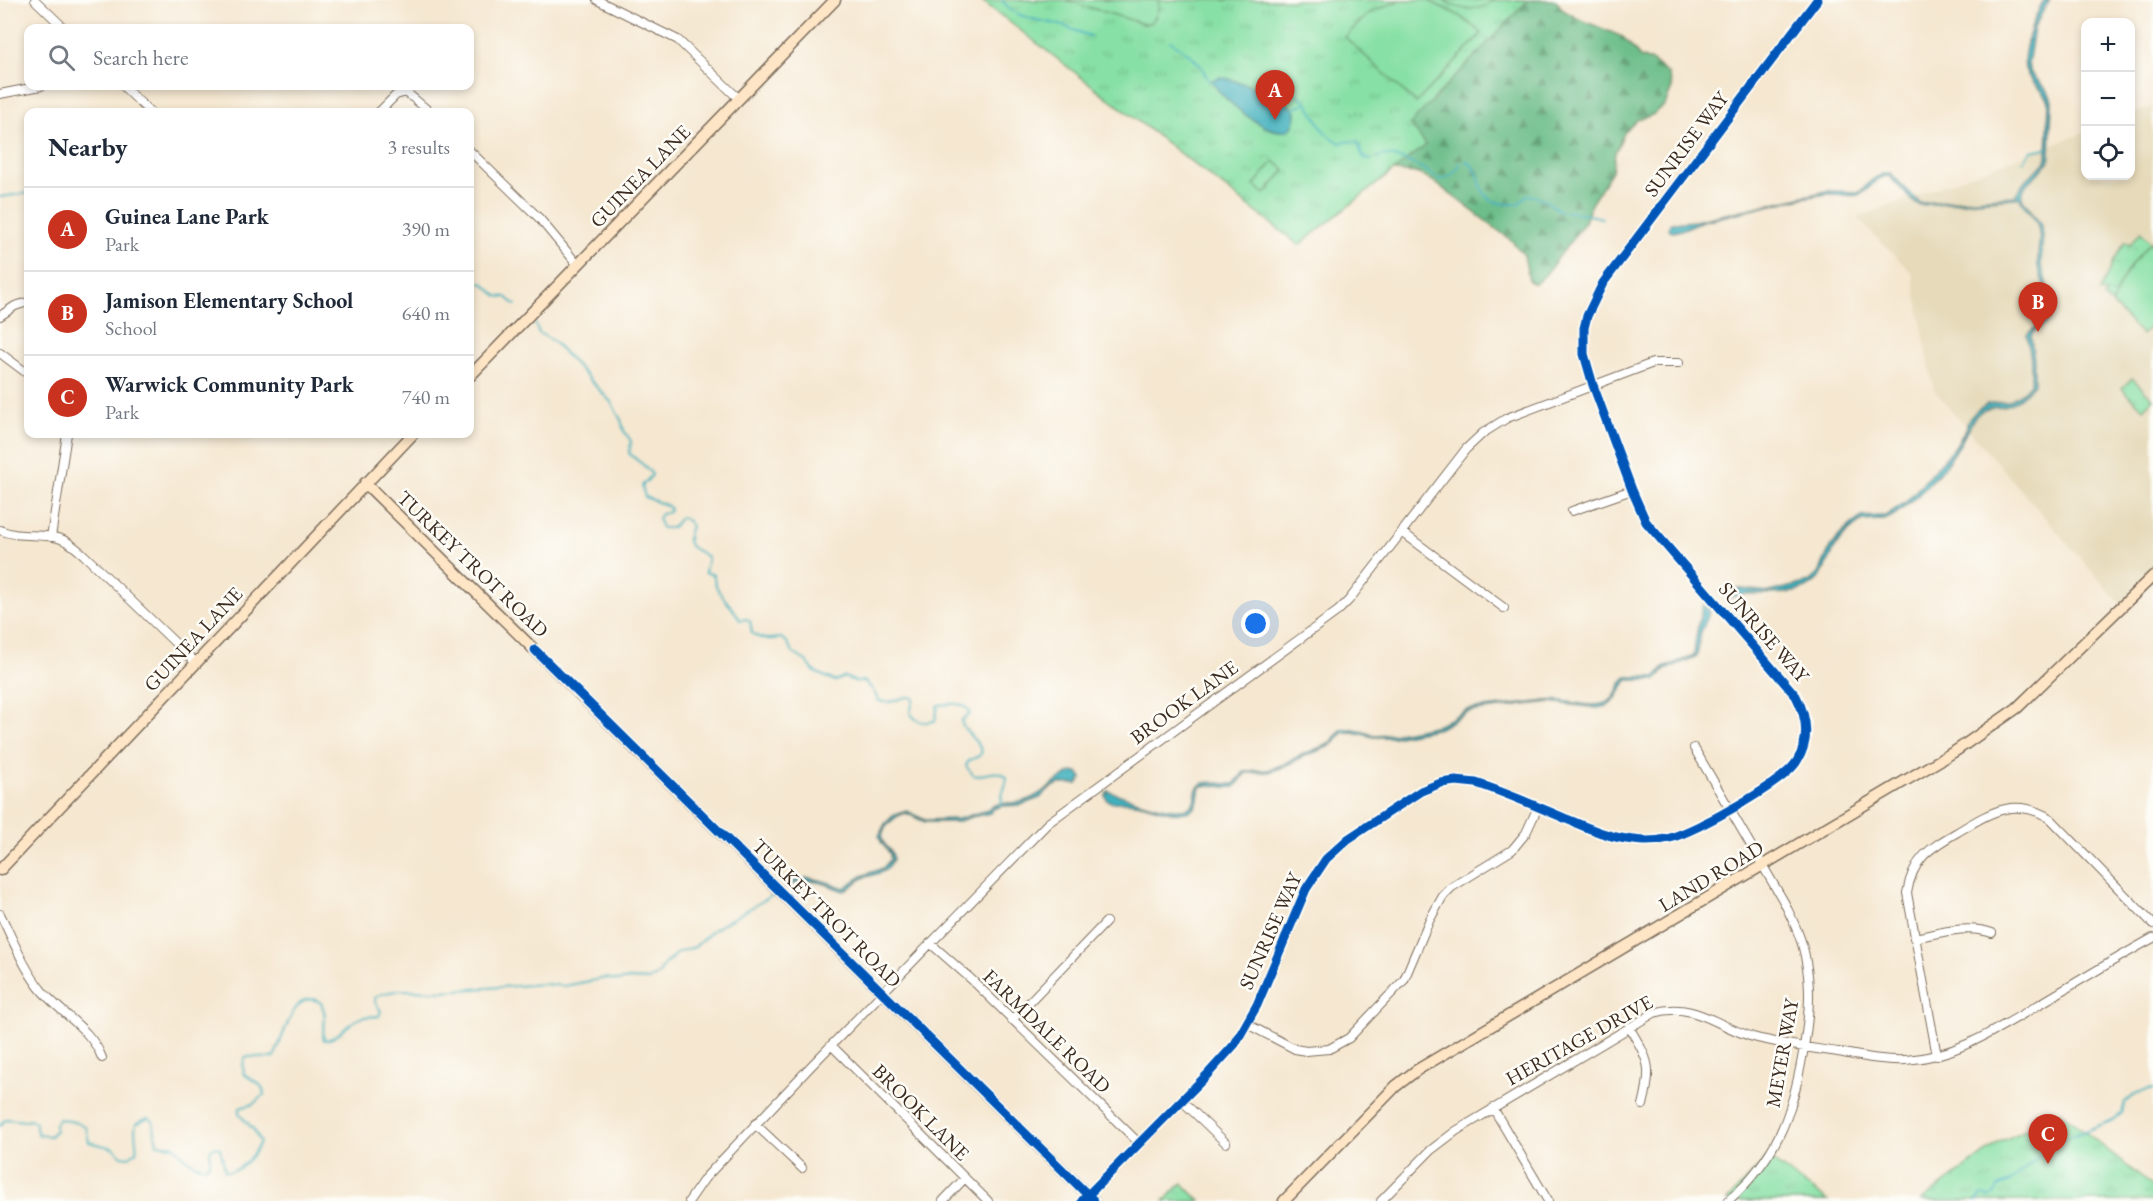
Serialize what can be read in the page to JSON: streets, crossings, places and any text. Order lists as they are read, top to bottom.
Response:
{
  "streets": {
    "street": [
      "SUNRISE WAY",
      "GUINEA LANE",
      "TURKEY TROT ROAD",
      "BROOK LANE",
      "LAND ROAD",
      "FARMDALE ROAD",
      "HERITAGE DRIVE",
      "MEYER WAY"
    ]
  },
  "crossings": [
    ["SUNRISE WAY", "TURKEY TROT ROAD"],
    ["SUNRISE WAY", "BROOK LANE"],
    ["SUNRISE WAY", "FARMDALE ROAD"],
    ["SUNRISE WAY", "MEYER WAY"],
    ["GUINEA LANE", "TURKEY TROT ROAD"],
    ["TURKEY TROT ROAD", "BROOK LANE"],
    ["BROOK LANE", "FARMDALE ROAD"],
    ["LAND ROAD", "MEYER WAY"],
    ["HERITAGE DRIVE", "MEYER WAY"]
  ],
  "page": {
    "map_buttons": ["+", "−"],
    "search": "Search here",
    "pins": ["A", "B", "C"],
    "heading": ["Nearby", "3 results"],
    "list": [
      {
        "mark": "A",
        "name": "Guinea Lane Park",
        "note": "Park",
        "value": "390 m"
      },
      {
        "mark": "B",
        "name": "Jamison Elementary School",
        "note": "School",
        "value": "640 m"
      },
      {
        "mark": "C",
        "name": "Warwick Community Park",
        "note": "Park",
        "value": "740 m"
      }
    ]
  }
}
